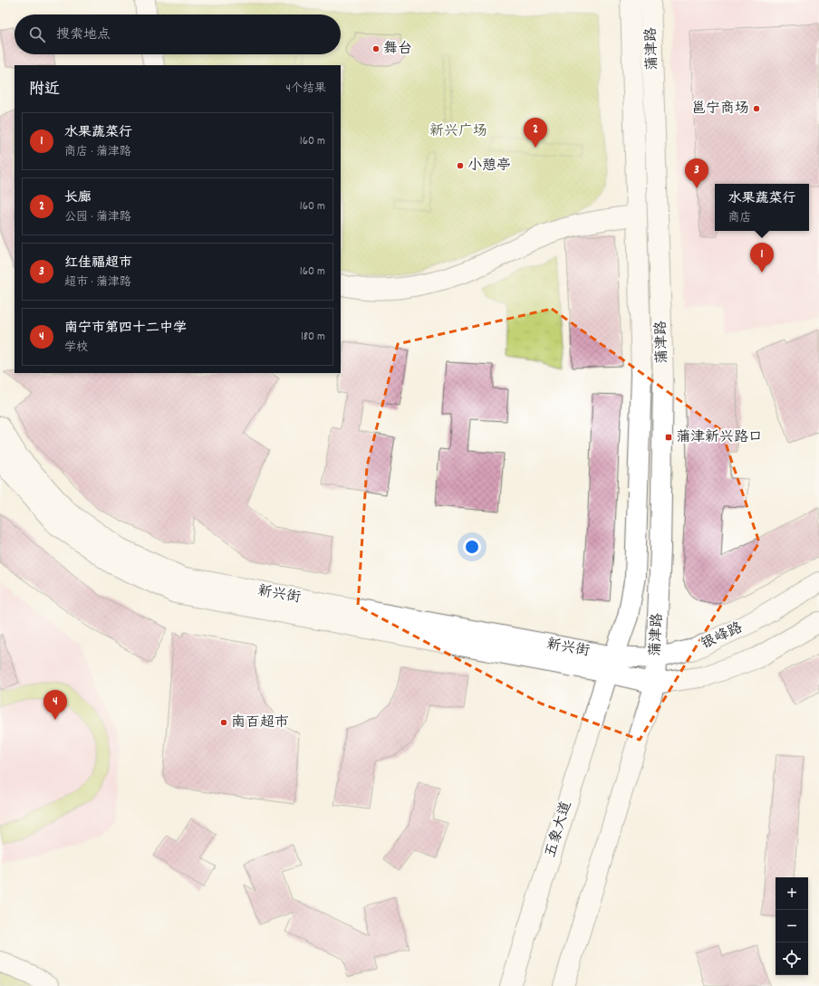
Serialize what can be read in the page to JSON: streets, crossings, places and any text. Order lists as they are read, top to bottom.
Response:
{
  "streets": {
    "main road": [
      "蒲津路",
      "新兴街",
      "银峰路",
      "五象大道"
    ]
  },
  "crossings": [
    ["蒲津路", "新兴街"],
    ["蒲津路", "银峰路"],
    ["蒲津路", "五象大道"],
    ["新兴街", "银峰路"],
    ["新兴街", "五象大道"],
    ["银峰路", "五象大道"]
  ],
  "parks": ["新兴广场"],
  "places": {
    "other": [
      "舞台",
      "邕宁商场",
      "小憩亭",
      "南百超市"
    ],
    "transit": ["蒲津新兴路口"]
  },
  "page": {
    "search": "搜索地点",
    "heading": ["附近", "4个结果"],
    "list": [
      {
        "mark": "1",
        "name": "水果蔬菜行",
        "note": "商店 · 蒲津路",
        "value": "160 m"
      },
      {
        "mark": "2",
        "name": "长廊",
        "note": "公园 · 蒲津路",
        "value": "160 m"
      },
      {
        "mark": "3",
        "name": "红佳福超市",
        "note": "超市 · 蒲津路",
        "value": "160 m"
      },
      {
        "mark": "4",
        "name": "南宁市第四十二中学",
        "note": "学校",
        "value": "180 m"
      }
    ],
    "pins": [
      "2",
      "3",
      "1",
      "4"
    ],
    "popup": ["水果蔬菜行", "商店"],
    "map_buttons": ["+", "−"]
  }
}
